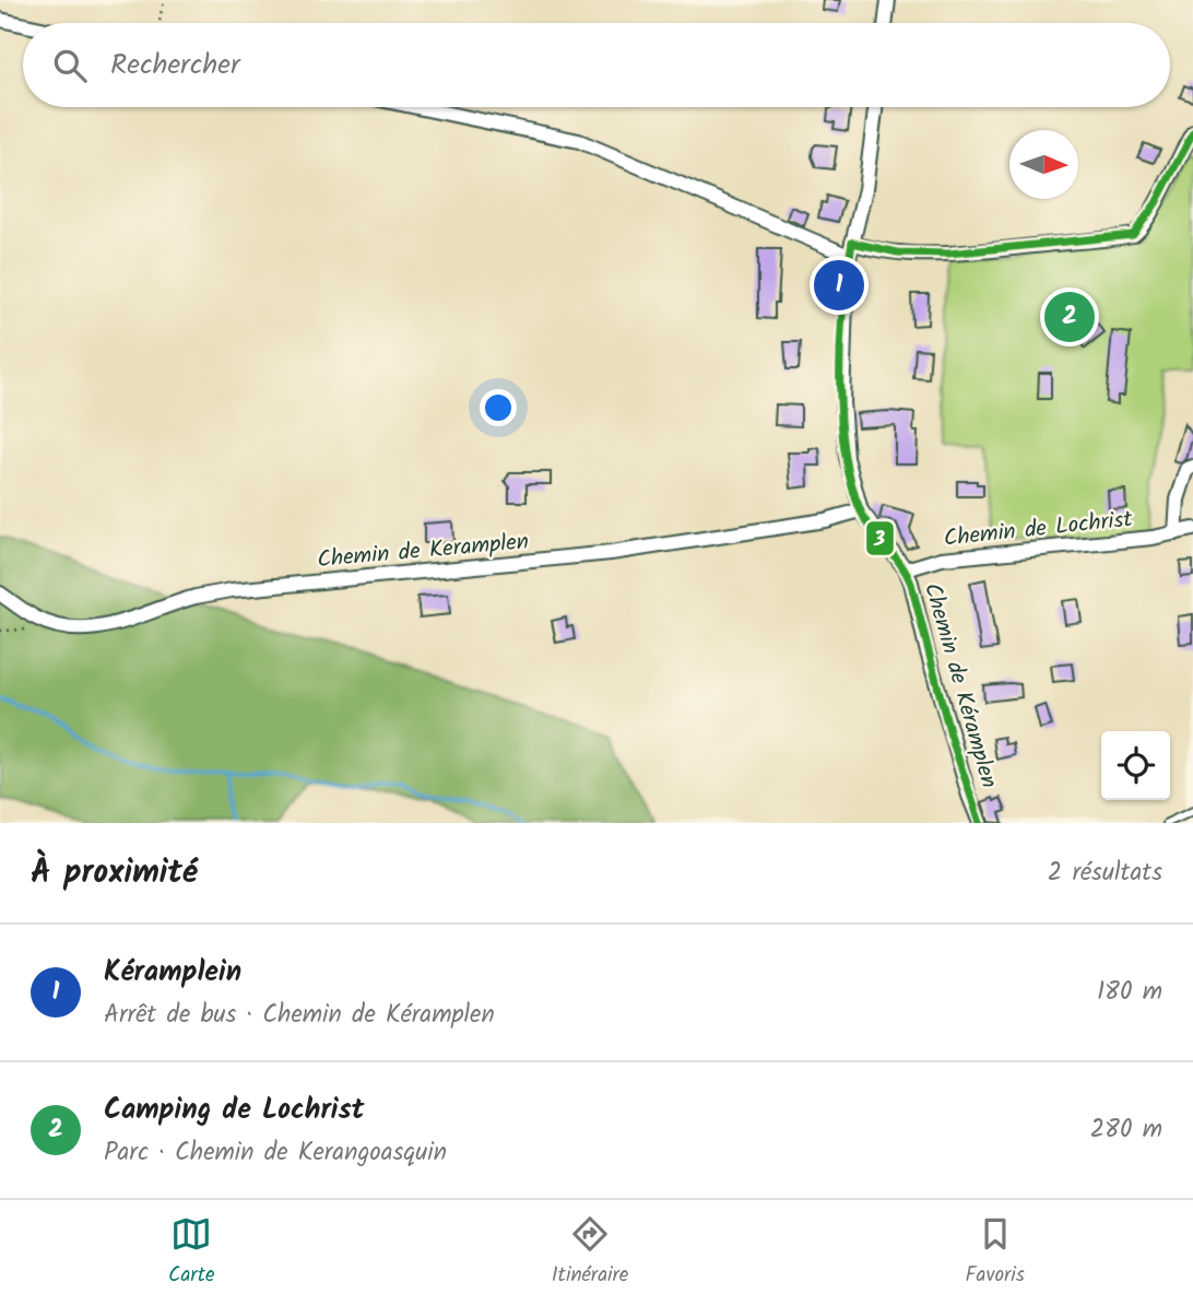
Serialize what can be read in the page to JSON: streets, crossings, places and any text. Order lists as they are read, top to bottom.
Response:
{
  "streets": {
    "street": ["Chemin de Lochrist", "Chemin de Keramplen", "Chemin de Kéramplen"]
  },
  "crossings": [
    ["Chemin de Lochrist", "Chemin de Kéramplen"],
    ["Chemin de Keramplen", "Chemin de Kéramplen"]
  ],
  "lines": ["transit line 3"],
  "north": "right",
  "page": {
    "search": "Rechercher",
    "pins": ["1", "2"],
    "heading": ["À proximité", "2 résultats"],
    "list": [
      {
        "mark": "1",
        "name": "Kéramplein",
        "note": "Arrêt de bus · Chemin de Kéramplen",
        "value": "180 m"
      },
      {
        "mark": "2",
        "name": "Camping de Lochrist",
        "note": "Parc · Chemin de Kerangoasquin",
        "value": "280 m"
      }
    ],
    "nav": ["Carte", "Itinéraire", "Favoris"]
  }
}
